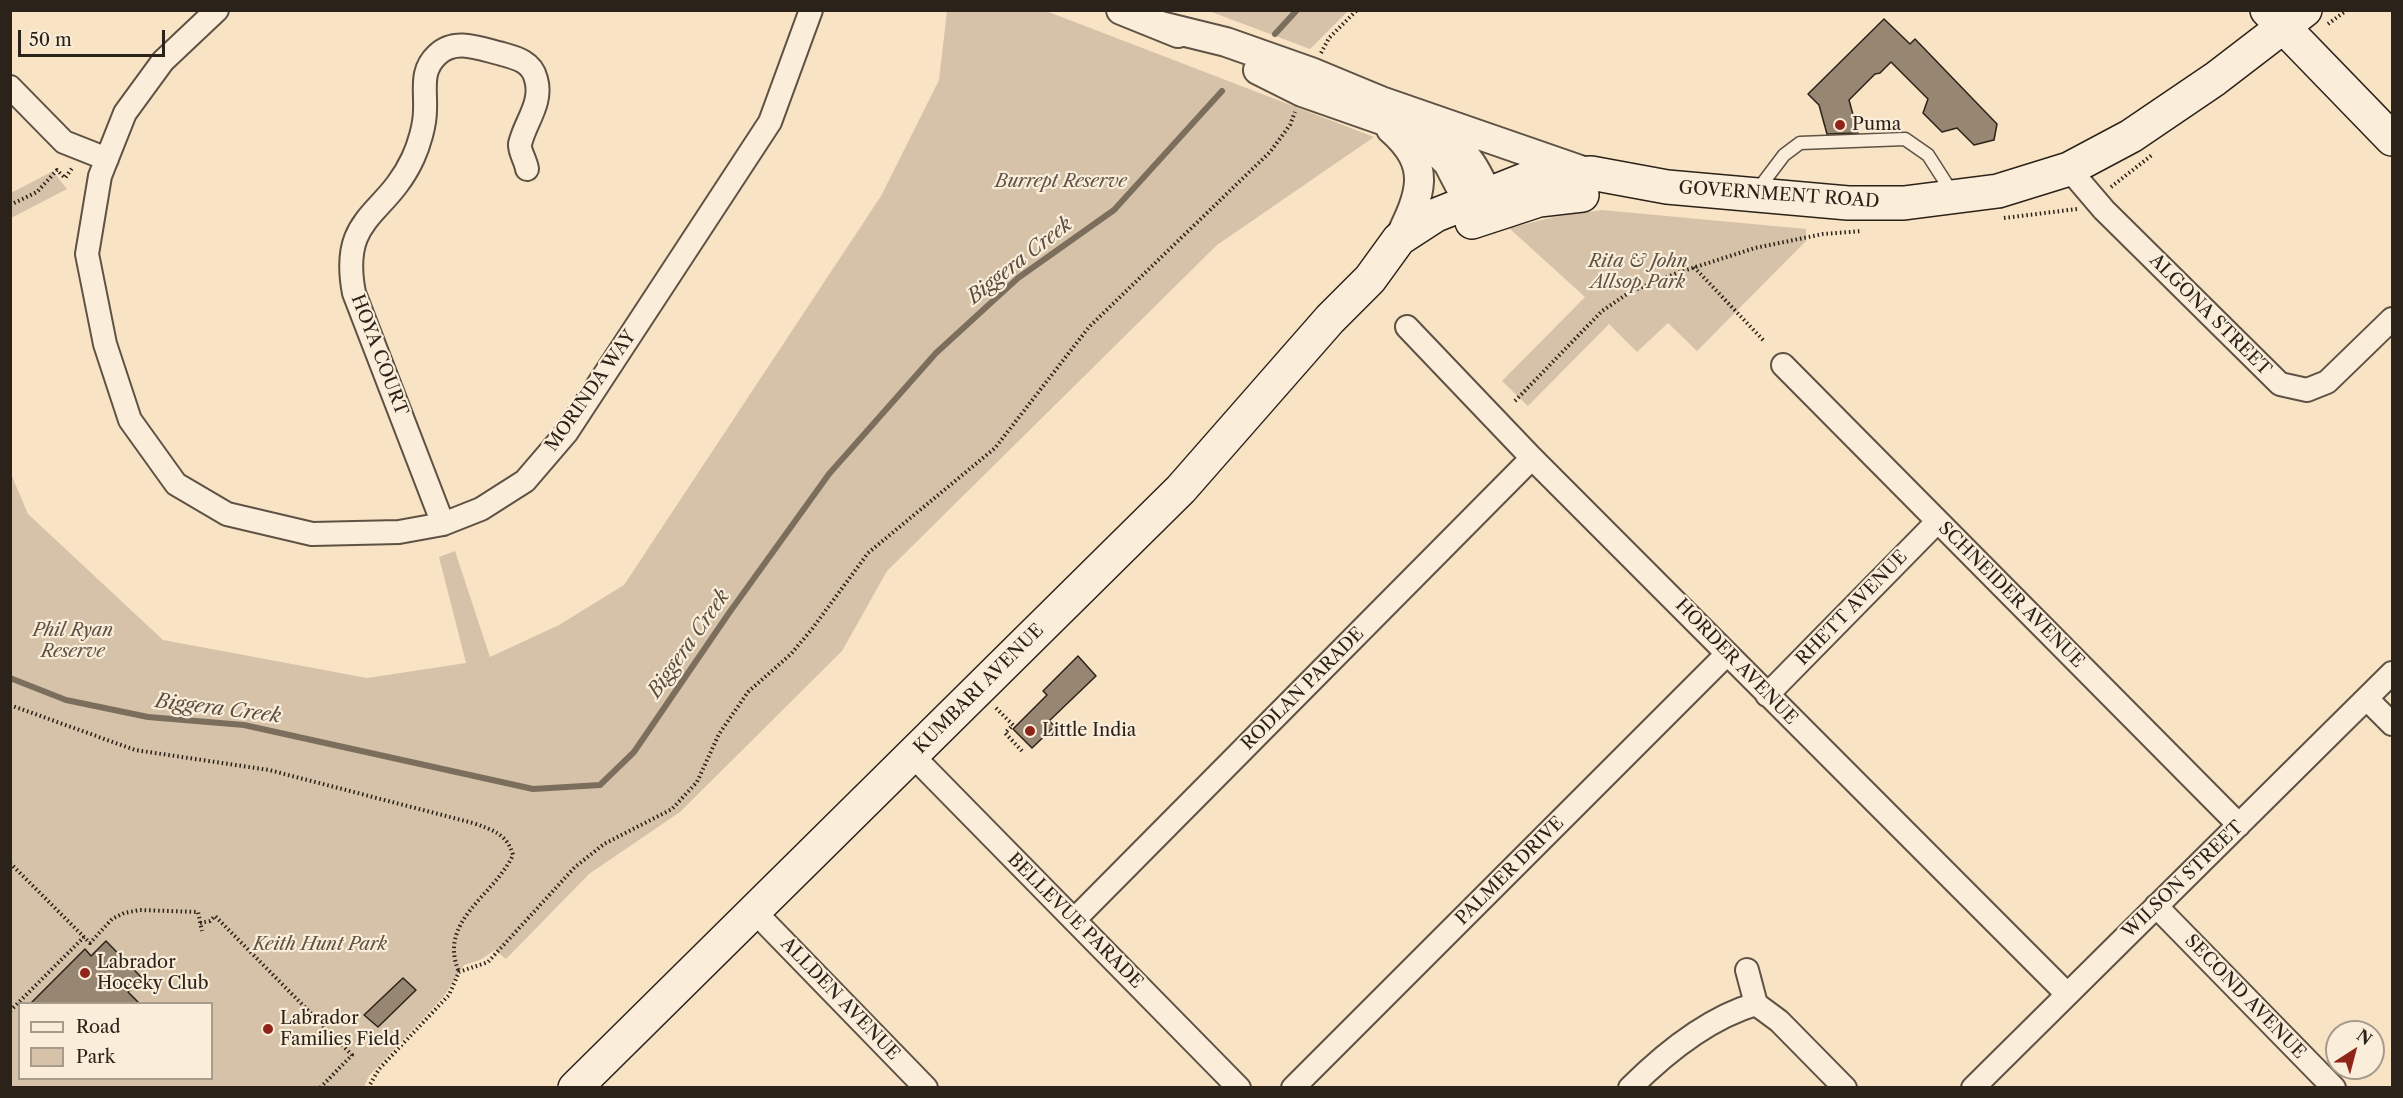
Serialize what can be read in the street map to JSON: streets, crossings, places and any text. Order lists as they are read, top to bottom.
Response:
{
  "streets": {
    "main road": ["GOVERNMENT ROAD", "KUMBARI AVENUE"],
    "street": [
      "ALGONA STREET",
      "HOYA COURT",
      "MORINDA WAY",
      "SCHNEIDER AVENUE",
      "RHETT AVENUE",
      "HORDER AVENUE",
      "RODLAN PARADE",
      "PALMER DRIVE",
      "WILSON STREET",
      "BELLEVUE PARADE",
      "SECOND AVENUE",
      "ALLDEN AVENUE"
    ]
  },
  "crossings": [
    ["GOVERNMENT ROAD", "ALGONA STREET"],
    ["GOVERNMENT ROAD", "KUMBARI AVENUE"],
    ["HOYA COURT", "MORINDA WAY"],
    ["SCHNEIDER AVENUE", "RHETT AVENUE"],
    ["SCHNEIDER AVENUE", "WILSON STREET"],
    ["RHETT AVENUE", "HORDER AVENUE"],
    ["HORDER AVENUE", "RODLAN PARADE"],
    ["HORDER AVENUE", "PALMER DRIVE"],
    ["HORDER AVENUE", "WILSON STREET"],
    ["KUMBARI AVENUE", "BELLEVUE PARADE"],
    ["KUMBARI AVENUE", "ALLDEN AVENUE"],
    ["RODLAN PARADE", "BELLEVUE PARADE"],
    ["WILSON STREET", "SECOND AVENUE"]
  ],
  "water": ["Biggera Creek"],
  "parks": [
    "Burrept Reserve",
    "Rita & John Allsop Park",
    "Phil Ryan Reserve",
    "Keith Hunt Park"
  ],
  "places": [
    "Puma",
    "Little India",
    "Labrador Hoceky Club",
    "Labrador Families Field"
  ],
  "legend": ["Road", "Park"],
  "scale_bar": "50 m",
  "north": "top right"
}
